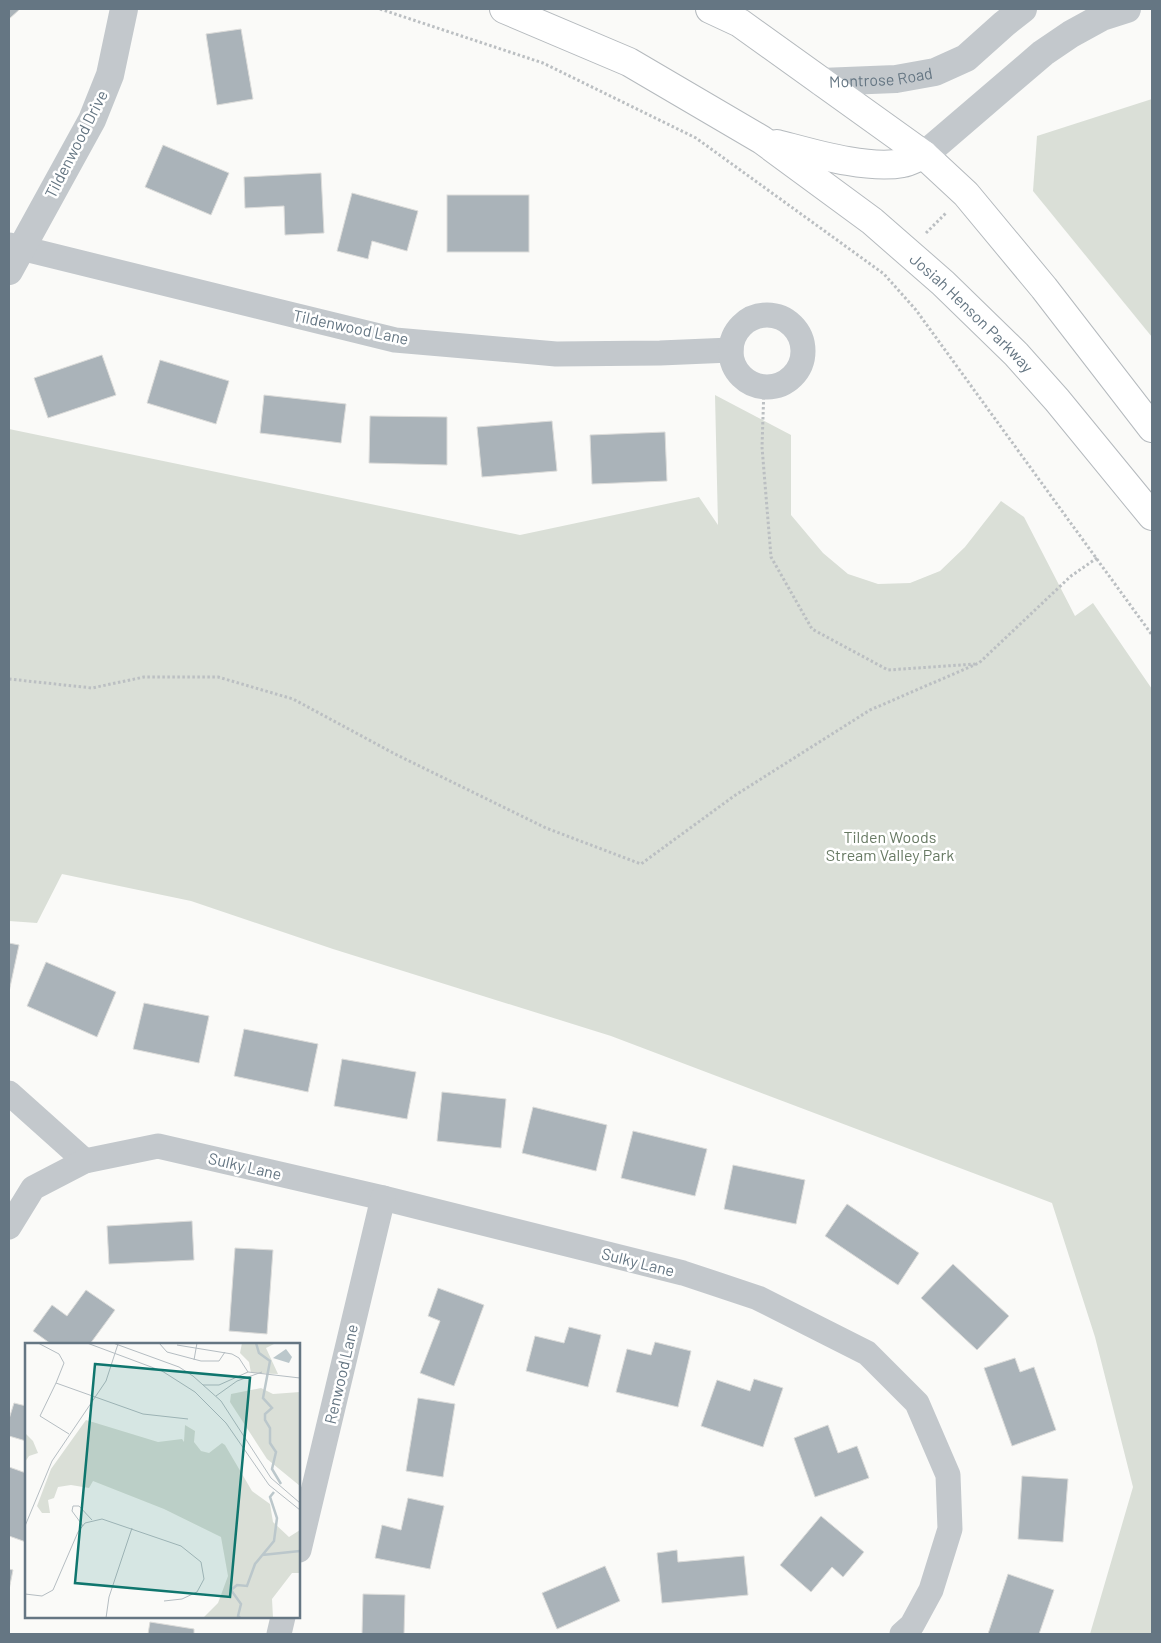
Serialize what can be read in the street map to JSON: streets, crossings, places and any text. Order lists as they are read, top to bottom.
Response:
{
  "streets": {
    "main road": ["Montrose Road", "Josiah Henson Parkway"],
    "street": [
      "Tildenwood Drive",
      "Tildenwood Lane",
      "Sulky Lane",
      "Renwood Lane"
    ]
  },
  "crossings": [
    ["Tildenwood Drive", "Tildenwood Lane"],
    ["Sulky Lane", "Renwood Lane"]
  ],
  "parks": ["Tilden Woods Stream Valley Park"]
}
